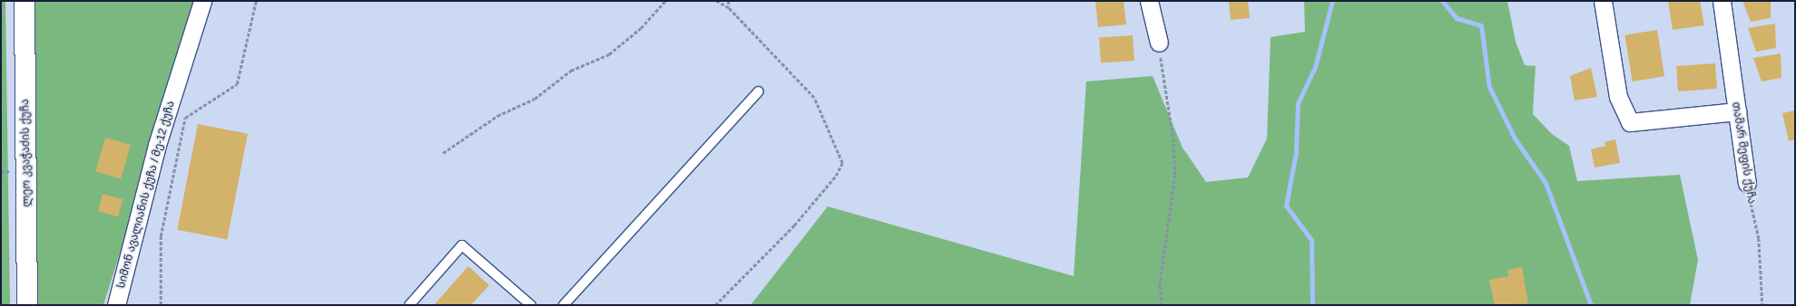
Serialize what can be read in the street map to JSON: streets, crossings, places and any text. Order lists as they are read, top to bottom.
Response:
{
  "streets": {
    "main road": ["ლეო კვაჭაძის ქუჩა"],
    "street": ["თამარ მეფის ქუჩა", "სიმონ ავალიანის ქუჩა / მე-12 ქუჩა"]
  }
}
